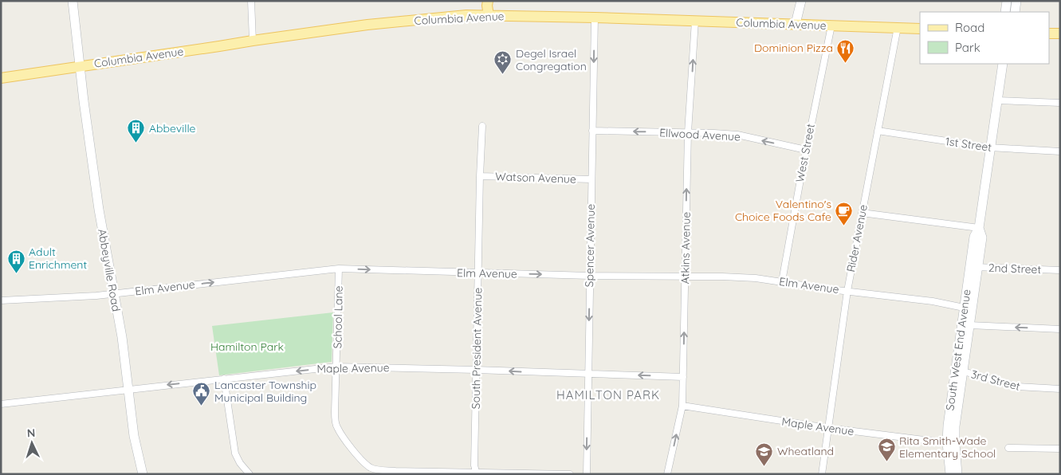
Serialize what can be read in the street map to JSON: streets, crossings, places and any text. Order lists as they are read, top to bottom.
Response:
{
  "streets": {
    "main road": ["Columbia Avenue", "Abbeyville Road", "South West End Avenue"],
    "street": [
      "Ellwood Avenue",
      "1st Street",
      "West Street",
      "Watson Avenue",
      "Rider Avenue",
      "Spencer Avenue",
      "Atkins Avenue",
      "2nd Street",
      "Elm Avenue",
      "School Lane",
      "South President Avenue",
      "Maple Avenue",
      "3rd Street"
    ]
  },
  "crossings": [
    ["Columbia Avenue", "West Street"],
    ["Columbia Avenue", "Rider Avenue"],
    ["Columbia Avenue", "Spencer Avenue"],
    ["Columbia Avenue", "Atkins Avenue"],
    ["Columbia Avenue", "Abbeyville Road"],
    ["Ellwood Avenue", "West Street"],
    ["Ellwood Avenue", "Spencer Avenue"],
    ["Ellwood Avenue", "Atkins Avenue"],
    ["1st Street", "Rider Avenue"],
    ["1st Street", "South West End Avenue"],
    ["West Street", "Elm Avenue"],
    ["Watson Avenue", "Spencer Avenue"],
    ["Watson Avenue", "South President Avenue"],
    ["Rider Avenue", "Elm Avenue"],
    ["Rider Avenue", "Maple Avenue"],
    ["Spencer Avenue", "Elm Avenue"],
    ["Spencer Avenue", "Maple Avenue"],
    ["Atkins Avenue", "Elm Avenue"],
    ["Atkins Avenue", "Maple Avenue"],
    ["2nd Street", "South West End Avenue"],
    ["Abbeyville Road", "Elm Avenue"],
    ["Abbeyville Road", "Maple Avenue"],
    ["Elm Avenue", "School Lane"],
    ["Elm Avenue", "South President Avenue"],
    ["Elm Avenue", "South West End Avenue"],
    ["School Lane", "South President Avenue"],
    ["School Lane", "Maple Avenue"],
    ["South President Avenue", "Maple Avenue"],
    ["South West End Avenue", "Maple Avenue"],
    ["South West End Avenue", "3rd Street"]
  ],
  "one_way": [
    "Ellwood Avenue",
    "Spencer Avenue",
    "Atkins Avenue",
    "Elm Avenue",
    "Maple Avenue"
  ],
  "districts": ["HAMILTON PARK"],
  "parks": ["Hamilton Park"],
  "places": {
    "restaurant": ["Dominion Pizza"],
    "synagogue": ["Degel Israel Congregation"],
    "building": ["Abbeville", "Adult Enrichment"],
    "cafe": ["Valentino's Choice Foods Cafe"],
    "public building": ["Lancaster Township Municipal Building"],
    "school or university": ["Rita Smith-Wade Elementary School", "Wheatland"]
  },
  "legend": ["Road", "Park"],
  "north": "top"
}
